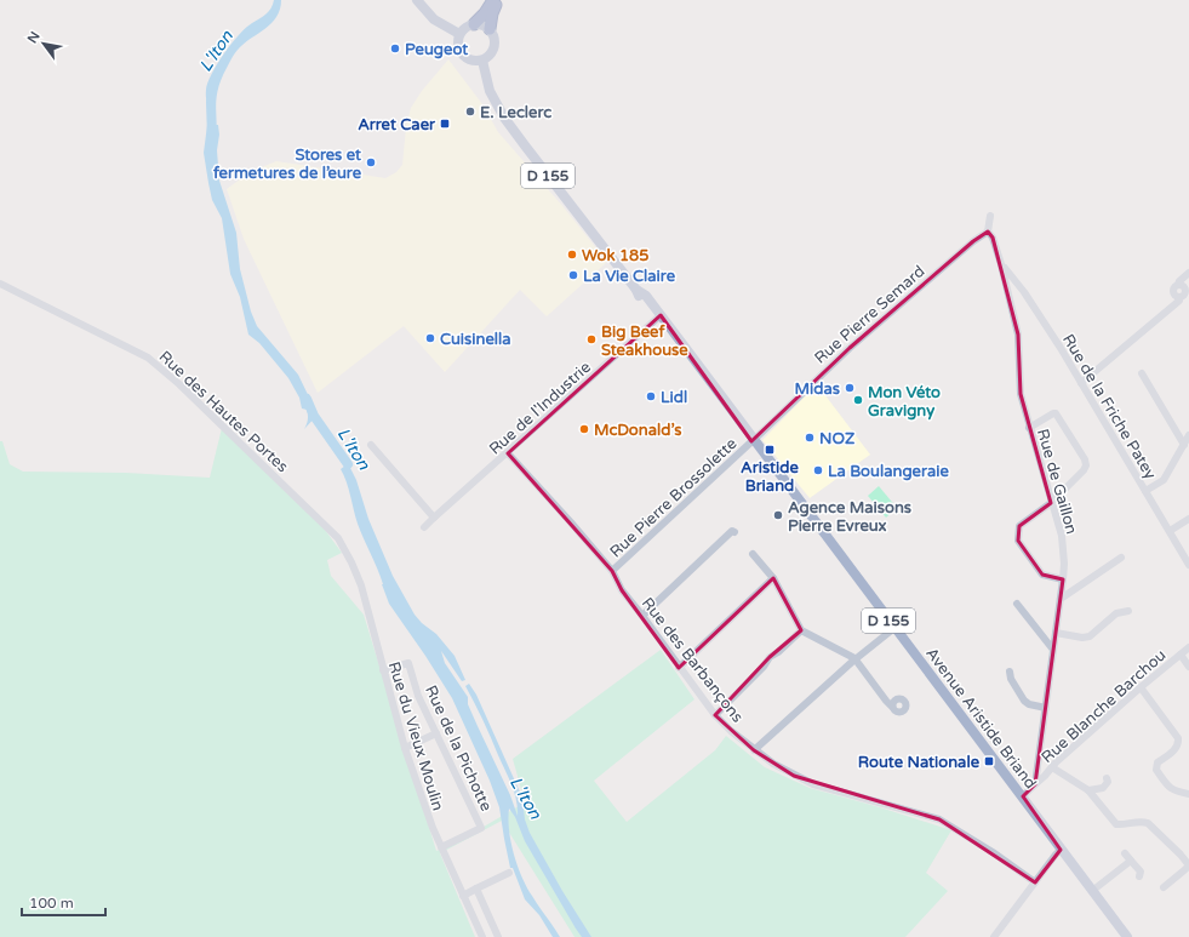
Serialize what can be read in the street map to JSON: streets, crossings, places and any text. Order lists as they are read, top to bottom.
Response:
{
  "streets": {
    "main road": ["D 155", "Avenue Aristide Briand"],
    "street": [
      "Rue Pierre Semard",
      "Rue de la Friche Patey",
      "Rue de l'Industrie",
      "Rue des Hautes Portes",
      "Rue de Gaillon",
      "Rue Pierre Brossolette",
      "Rue des Barbançons",
      "Rue Blanche Barchou",
      "Rue du Vieux Moulin",
      "Rue de la Pichotte"
    ]
  },
  "crossings": [
    ["Rue Pierre Semard", "Rue de Gaillon"],
    ["Rue Pierre Semard", "Rue Pierre Brossolette"],
    ["Rue Pierre Semard", "Avenue Aristide Briand"],
    ["Rue de la Friche Patey", "Rue de Gaillon"],
    ["Rue de l'Industrie", "Rue des Barbançons"],
    ["Rue de l'Industrie", "Avenue Aristide Briand"],
    ["Rue des Hautes Portes", "Rue du Vieux Moulin"],
    ["Rue de Gaillon", "Rue Blanche Barchou"],
    ["Rue Pierre Brossolette", "Rue des Barbançons"],
    ["Rue Pierre Brossolette", "Avenue Aristide Briand"],
    ["Rue du Vieux Moulin", "Rue de la Pichotte"]
  ],
  "water": ["L'Iton"],
  "places": {
    "other": [
      "Peugeot",
      "E. Leclerc",
      "Stores et fermetures de l’eure",
      "Wok 185",
      "La Vie Claire",
      "Cuisinella",
      "Big Beef Steakhouse",
      "Midas",
      "Lidl",
      "Mon Véto Gravigny",
      "McDonald’s",
      "NOZ",
      "La Boulangeraie",
      "Agence Maisons Pierre Evreux"
    ],
    "transit": ["Arret Caer", "Aristide Briand", "Route Nationale"]
  },
  "scale_bar": "100 m",
  "north": "top left"
}
